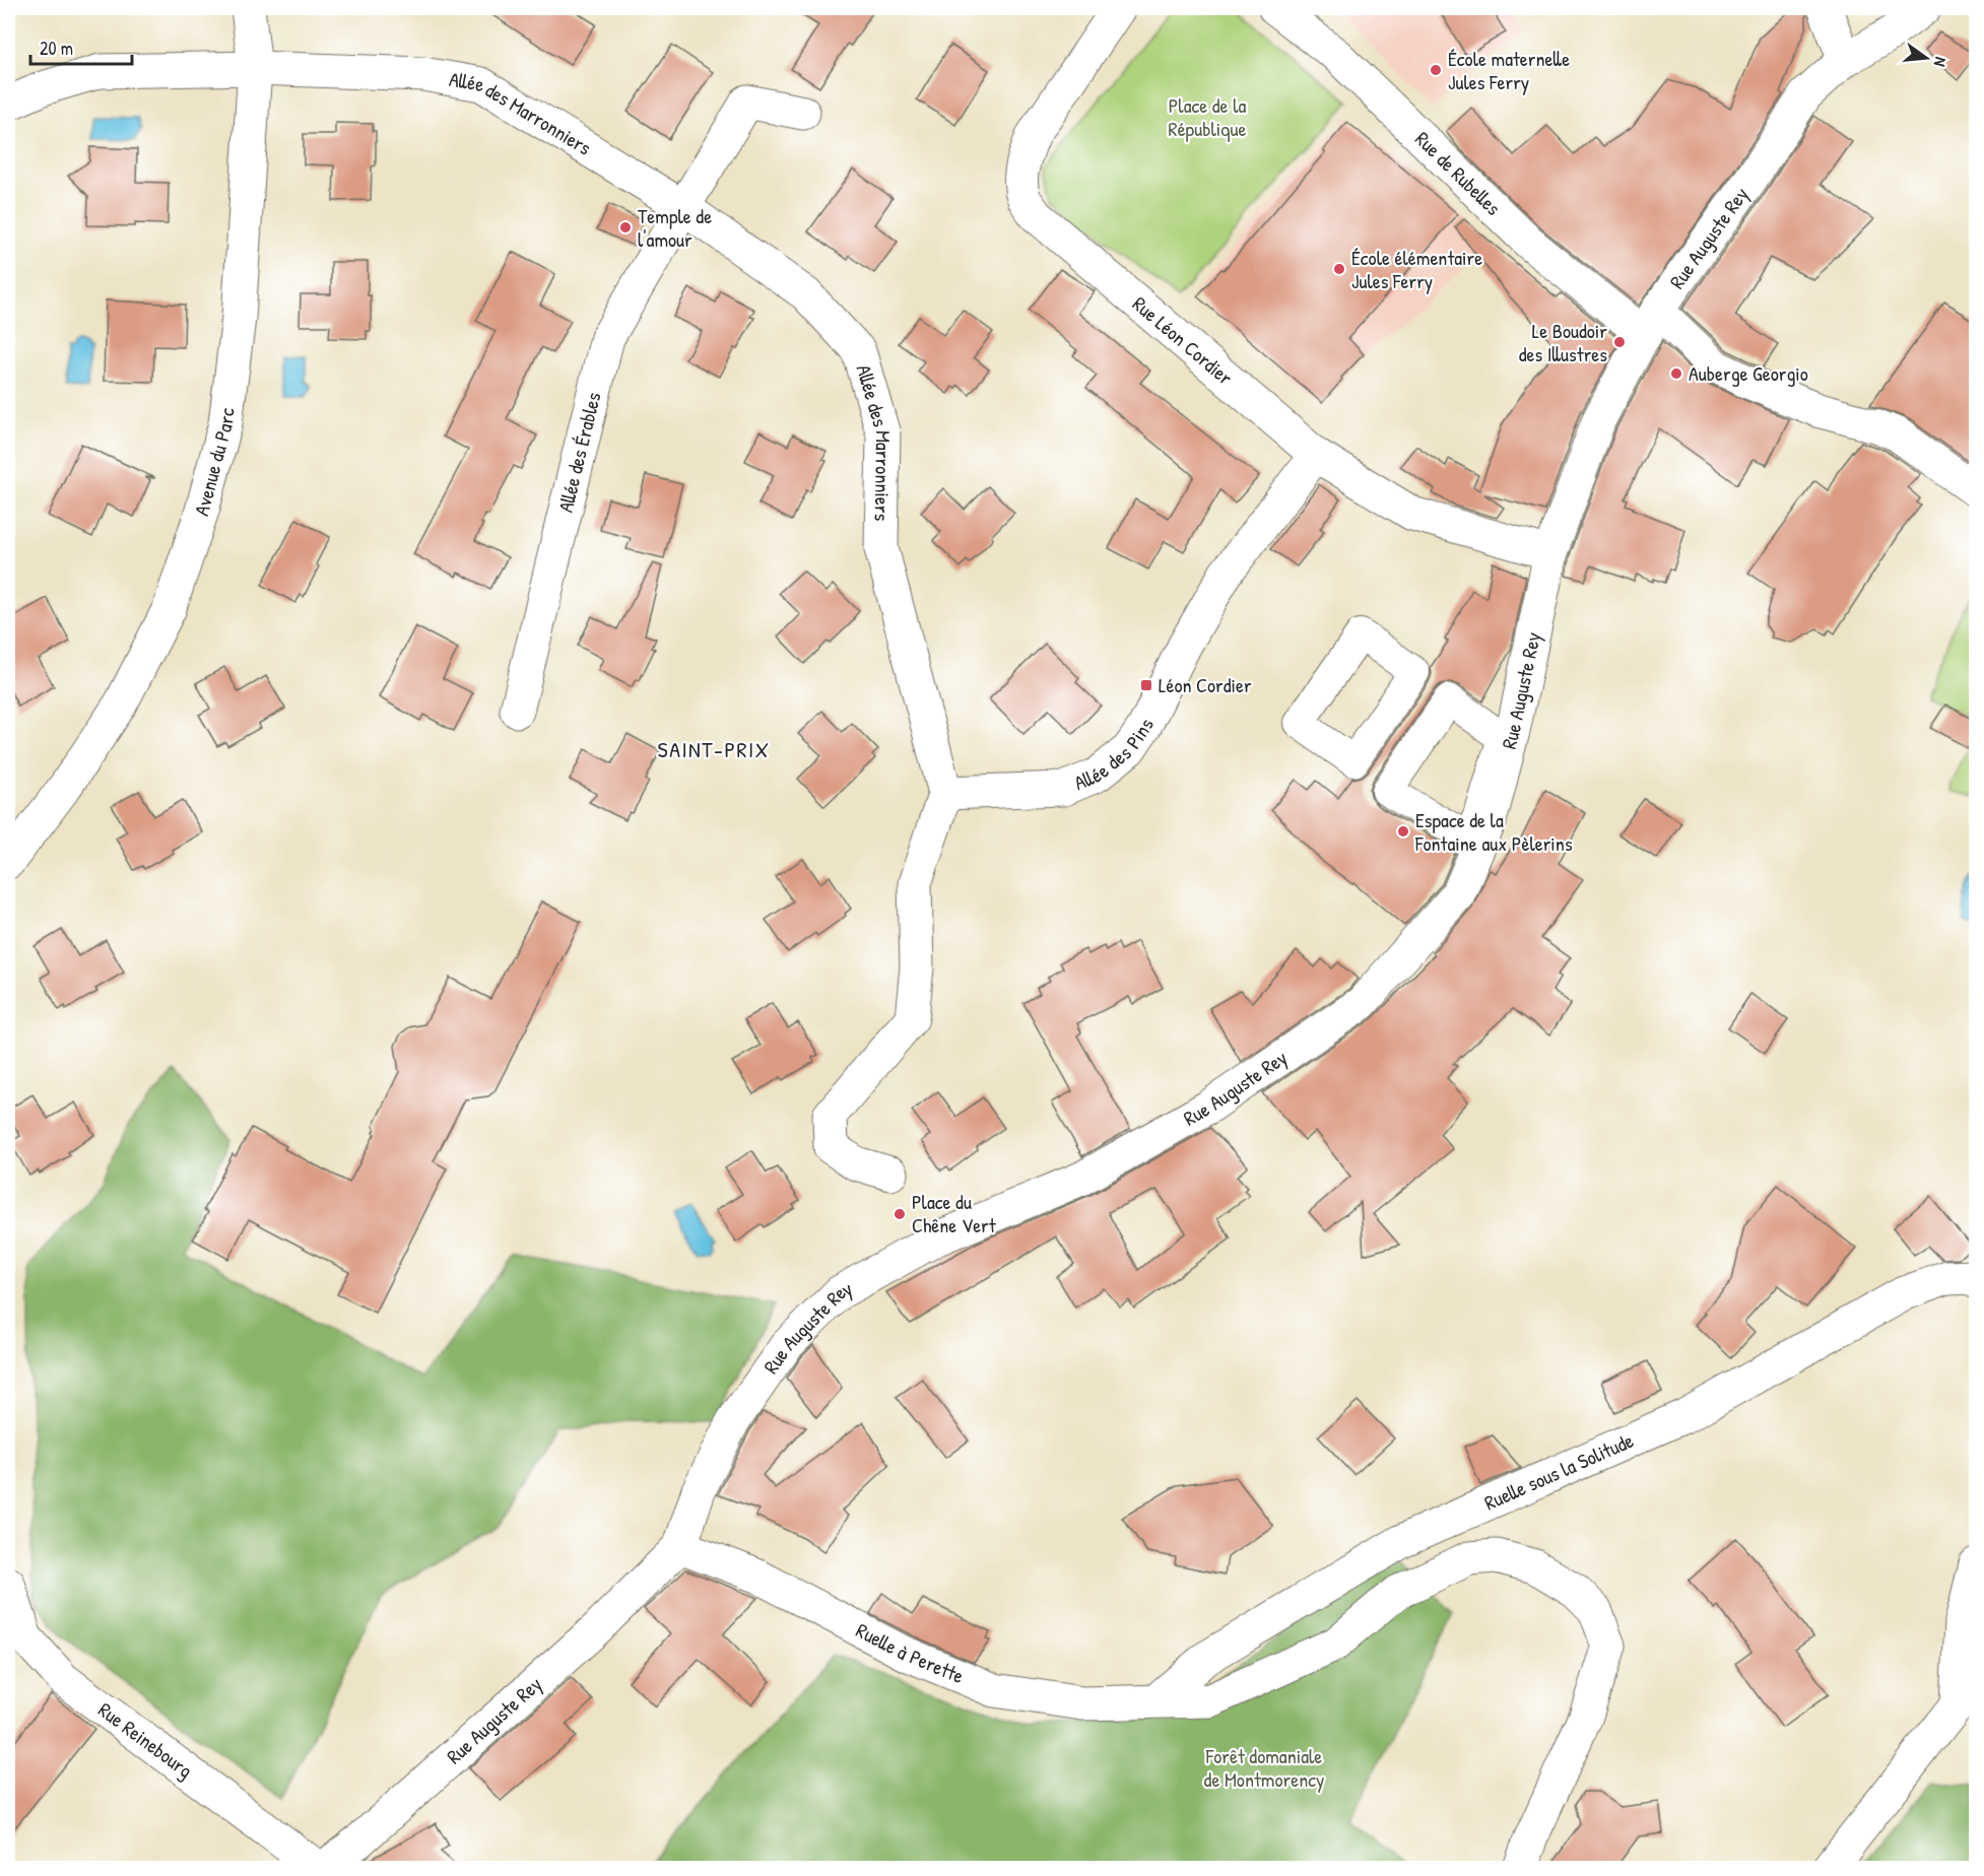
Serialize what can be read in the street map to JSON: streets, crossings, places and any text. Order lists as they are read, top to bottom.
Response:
{
  "streets": {
    "street": [
      "Allée des Marronniers",
      "Rue de Rubelles",
      "Rue Auguste Rey",
      "Rue Léon Cordier",
      "Allée des Érables",
      "Avenue du Parc",
      "Allée des Pins",
      "Ruelle sous la Solitude",
      "Ruelle à Perette",
      "Rue Reinebourg"
    ]
  },
  "crossings": [
    ["Allée des Marronniers", "Allée des Érables"],
    ["Allée des Marronniers", "Avenue du Parc"],
    ["Allée des Marronniers", "Allée des Pins"],
    ["Rue de Rubelles", "Rue Auguste Rey"],
    ["Rue Auguste Rey", "Rue Léon Cordier"],
    ["Rue Auguste Rey", "Ruelle à Perette"],
    ["Rue Léon Cordier", "Allée des Pins"],
    ["Ruelle sous la Solitude", "Ruelle à Perette"]
  ],
  "districts": ["SAINT-PRIX"],
  "parks": ["Place de la République", "Forêt domaniale de Montmorency"],
  "places": {
    "other": [
      "École maternelle Jules Ferry",
      "Temple de l'amour",
      "École élémentaire Jules Ferry",
      "Le Boudoir des Illustres",
      "Auberge Georgio",
      "Espace de la Fontaine aux Pèlerins",
      "Place du Chêne Vert"
    ],
    "transit": ["Léon Cordier"]
  },
  "scale_bar": "20 m",
  "north": "right"
}
